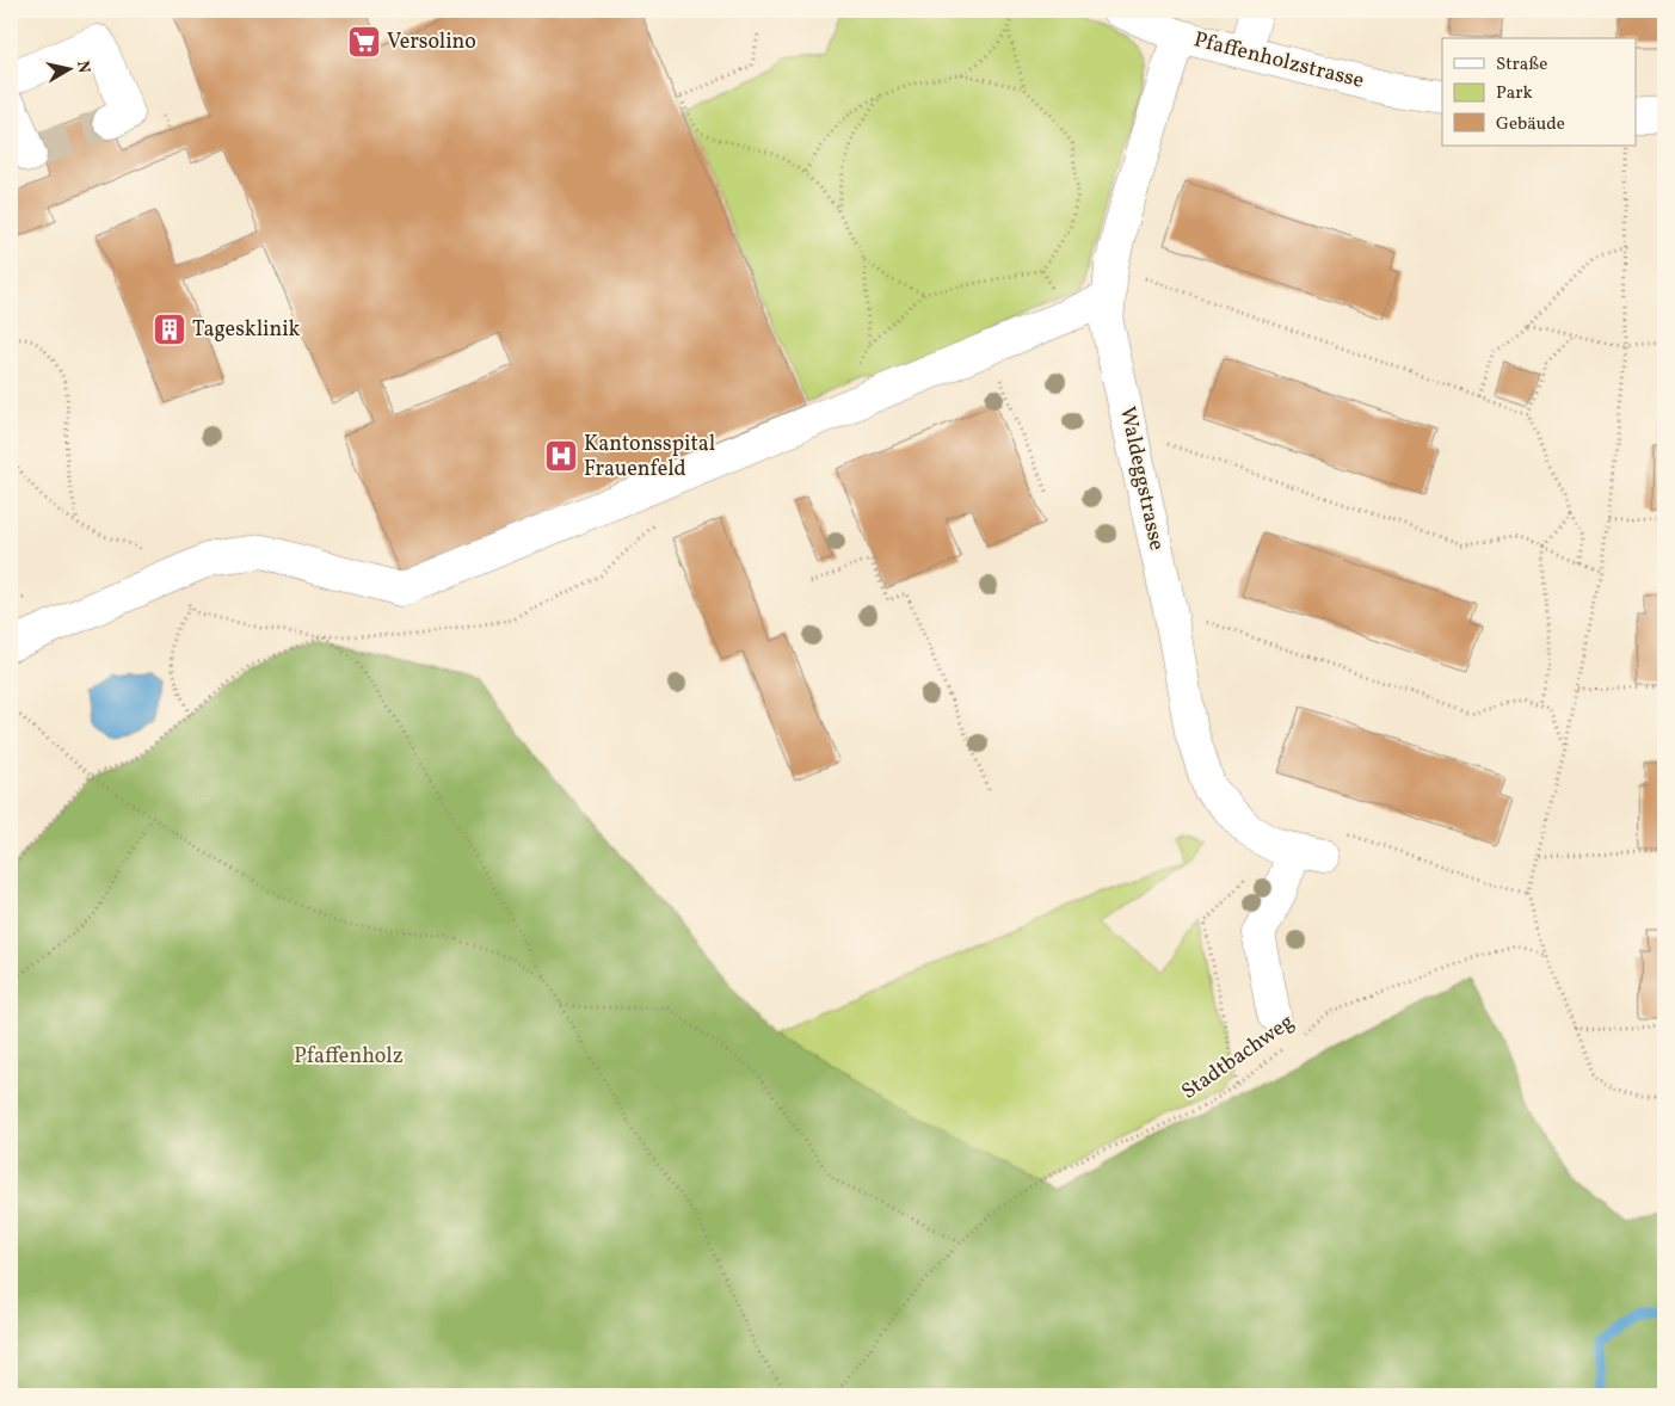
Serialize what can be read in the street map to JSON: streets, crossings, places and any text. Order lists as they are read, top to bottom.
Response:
{
  "streets": {
    "street": ["Pfaffenholzstrasse", "Waldeggstrasse"],
    "path": ["Stadtbachweg"]
  },
  "crossings": [
    ["Pfaffenholzstrasse", "Waldeggstrasse"]
  ],
  "parks": ["Pfaffenholz"],
  "places": {
    "supermarket": ["Versolino"],
    "building": ["Tagesklinik"],
    "hospital": ["Kantonsspital Frauenfeld"]
  },
  "legend": ["Straße", "Park", "Gebäude"],
  "north": "right"
}
